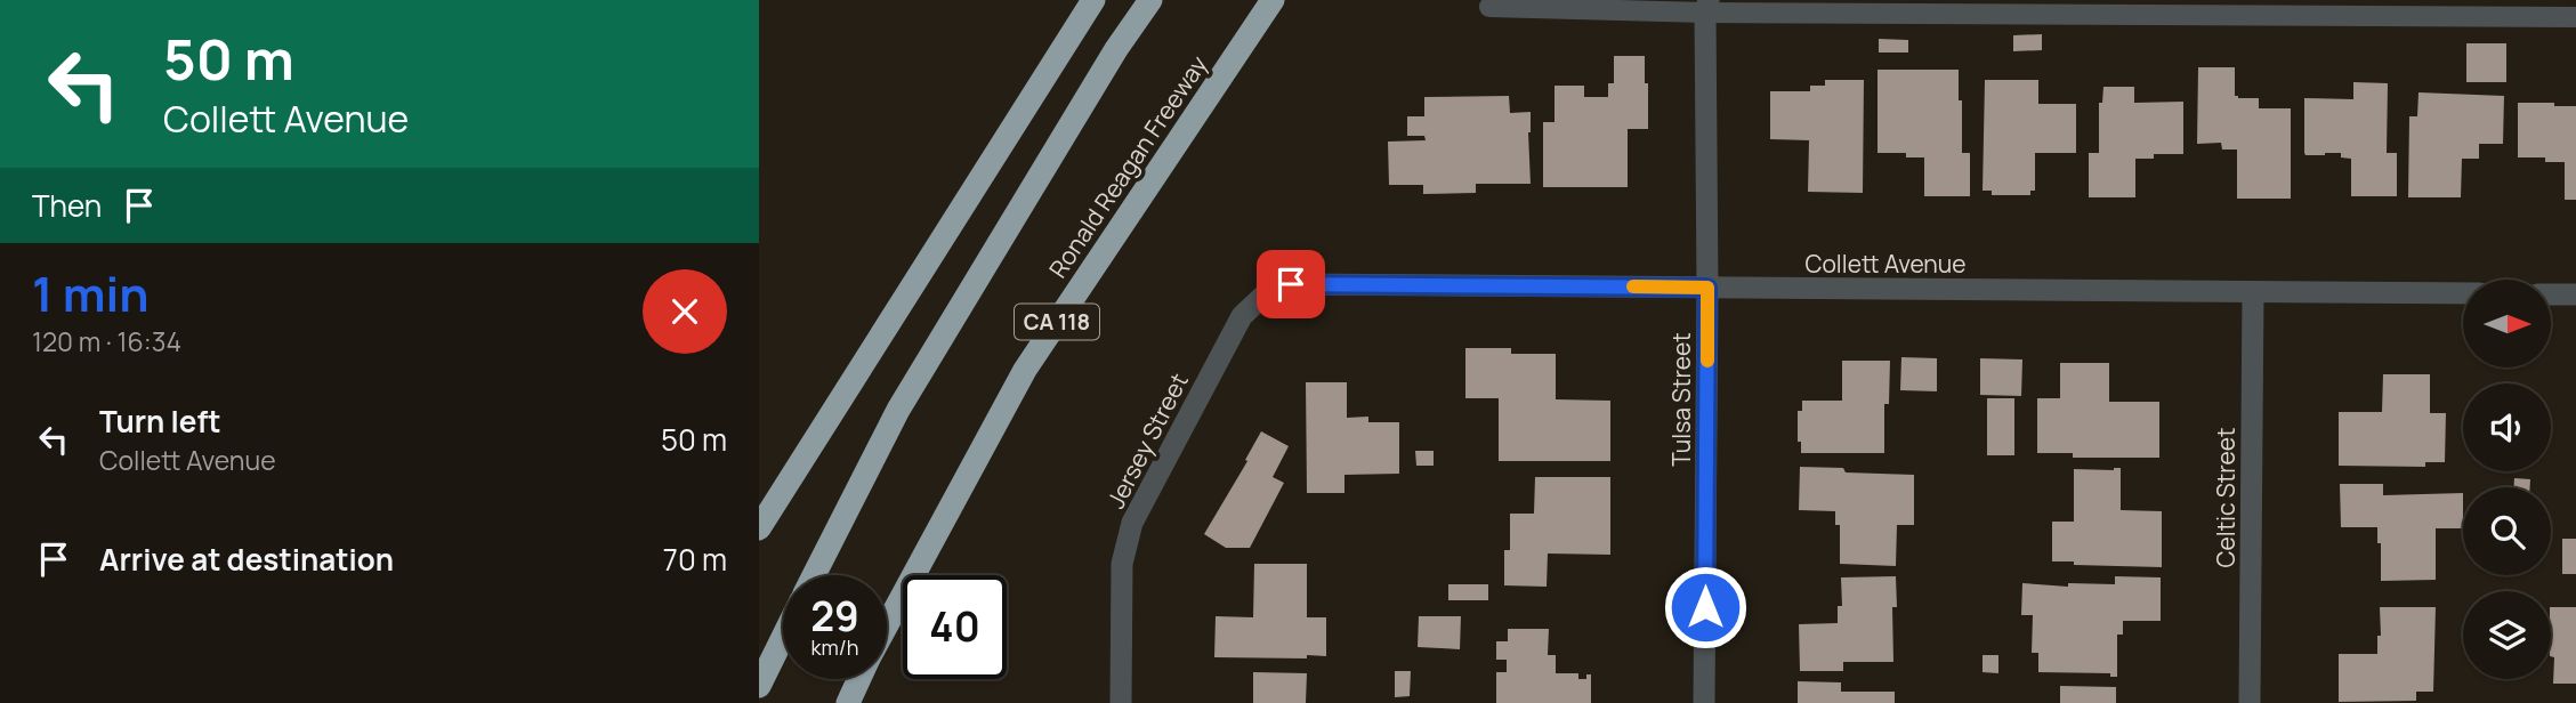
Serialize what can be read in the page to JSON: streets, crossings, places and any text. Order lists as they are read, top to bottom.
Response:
{
  "streets": {
    "highway": ["Ronald Reagan Freeway", "CA 118"],
    "street": [
      "Collett Avenue",
      "Tulsa Street",
      "Jersey Street",
      "Celtic Street"
    ]
  },
  "crossings": [
    ["Collett Avenue", "Tulsa Street"],
    ["Collett Avenue", "Jersey Street"],
    ["Collett Avenue", "Celtic Street"]
  ],
  "north": "right",
  "page": {
    "turn": ["50 m", "Collett Avenue"],
    "then": "Then",
    "heading": ["1 min", "120 m · 16:34"],
    "list": [
      {
        "name": "Turn left",
        "note": "Collett Avenue",
        "value": "50 m"
      },
      {
        "name": "Arrive at destination",
        "value": "70 m"
      }
    ],
    "speed": "29 km/h",
    "limit": "40"
  }
}
